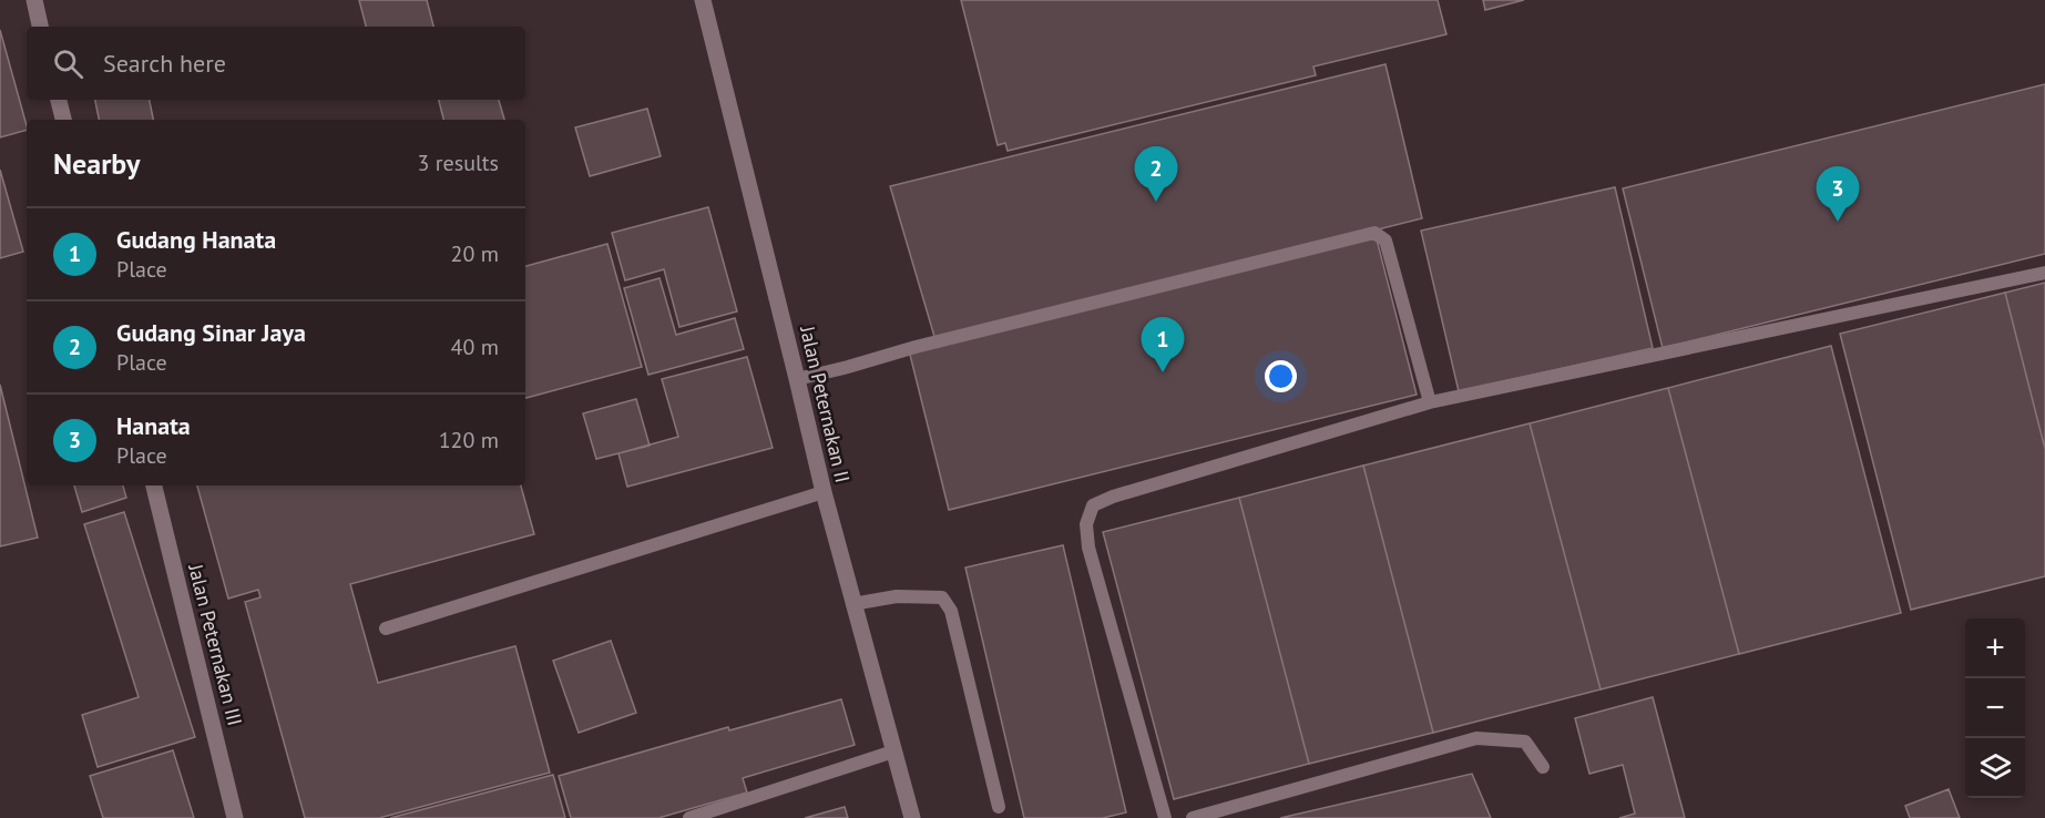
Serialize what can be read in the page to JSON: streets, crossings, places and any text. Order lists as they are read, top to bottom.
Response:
{
  "streets": {
    "street": ["Jalan Peternakan II", "Jalan Peternakan III"]
  },
  "page": {
    "search": "Search here",
    "heading": ["Nearby", "3 results"],
    "pins": ["2", "3", "1"],
    "list": [
      {
        "mark": "1",
        "name": "Gudang Hanata",
        "note": "Place",
        "value": "20 m"
      },
      {
        "mark": "2",
        "name": "Gudang Sinar Jaya",
        "note": "Place",
        "value": "40 m"
      },
      {
        "mark": "3",
        "name": "Hanata",
        "note": "Place",
        "value": "120 m"
      }
    ],
    "map_buttons": ["+", "−"]
  }
}
